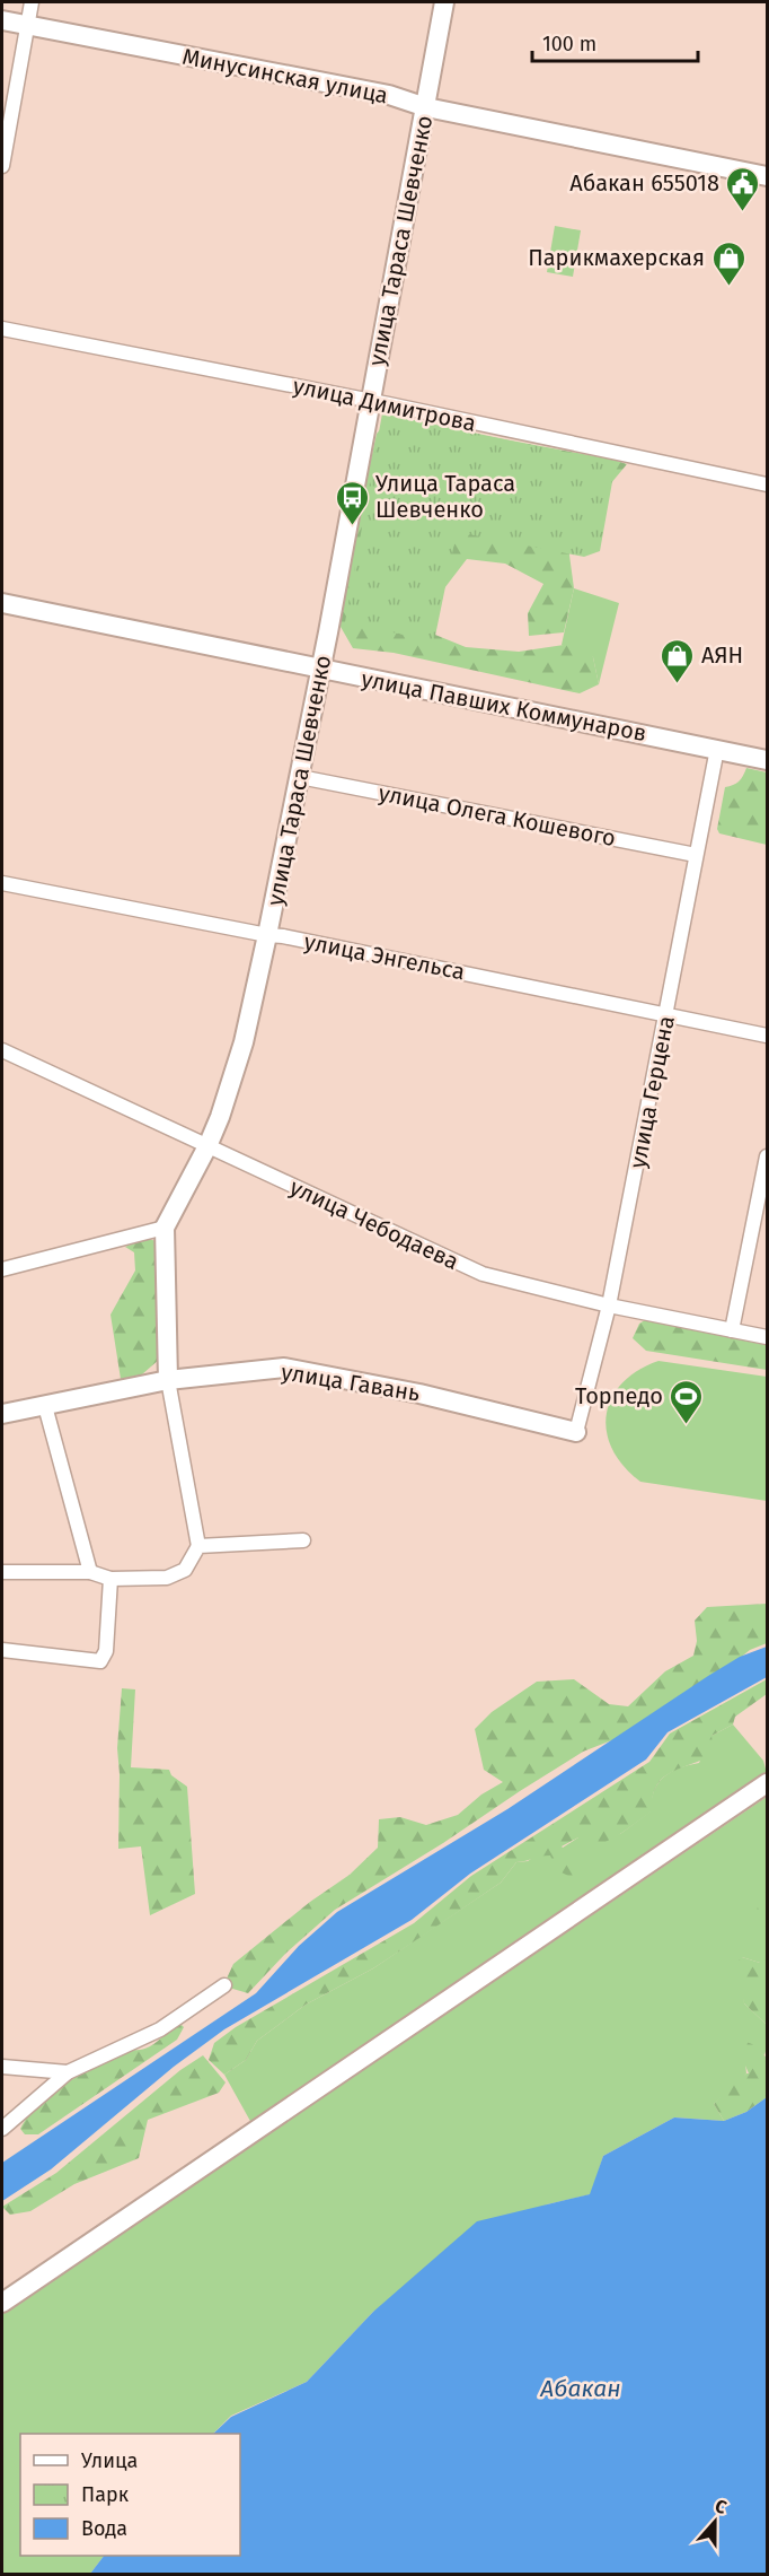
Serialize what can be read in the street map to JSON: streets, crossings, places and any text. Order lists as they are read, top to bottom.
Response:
{
  "streets": {
    "street": [
      "Минусинская улица",
      "улица Тараса Шевченко",
      "улица Димитрова",
      "улица Павших Коммунаров",
      "улица Олега Кошевого",
      "улица Энгельса",
      "улица Герцена",
      "улица Чебодаева",
      "улица Гавань"
    ]
  },
  "crossings": [
    ["Минусинская улица", "улица Тараса Шевченко"],
    ["улица Тараса Шевченко", "улица Димитрова"],
    ["улица Тараса Шевченко", "улица Павших Коммунаров"],
    ["улица Тараса Шевченко", "улица Олега Кошевого"],
    ["улица Тараса Шевченко", "улица Энгельса"],
    ["улица Тараса Шевченко", "улица Чебодаева"],
    ["улица Тараса Шевченко", "улица Гавань"],
    ["улица Павших Коммунаров", "улица Герцена"],
    ["улица Олега Кошевого", "улица Герцена"],
    ["улица Энгельса", "улица Герцена"],
    ["улица Герцена", "улица Чебодаева"],
    ["улица Герцена", "улица Гавань"]
  ],
  "water": ["Абакан"],
  "places": {
    "public building": ["Абакан 655018"],
    "shop": ["Парикмахерская", "АЯН"],
    "bus stop": ["Улица Тараса Шевченко"],
    "sports": ["Торпедо"]
  },
  "legend": ["Улица", "Парк", "Вода"],
  "scale_bar": "100 m",
  "north": "top"
}
